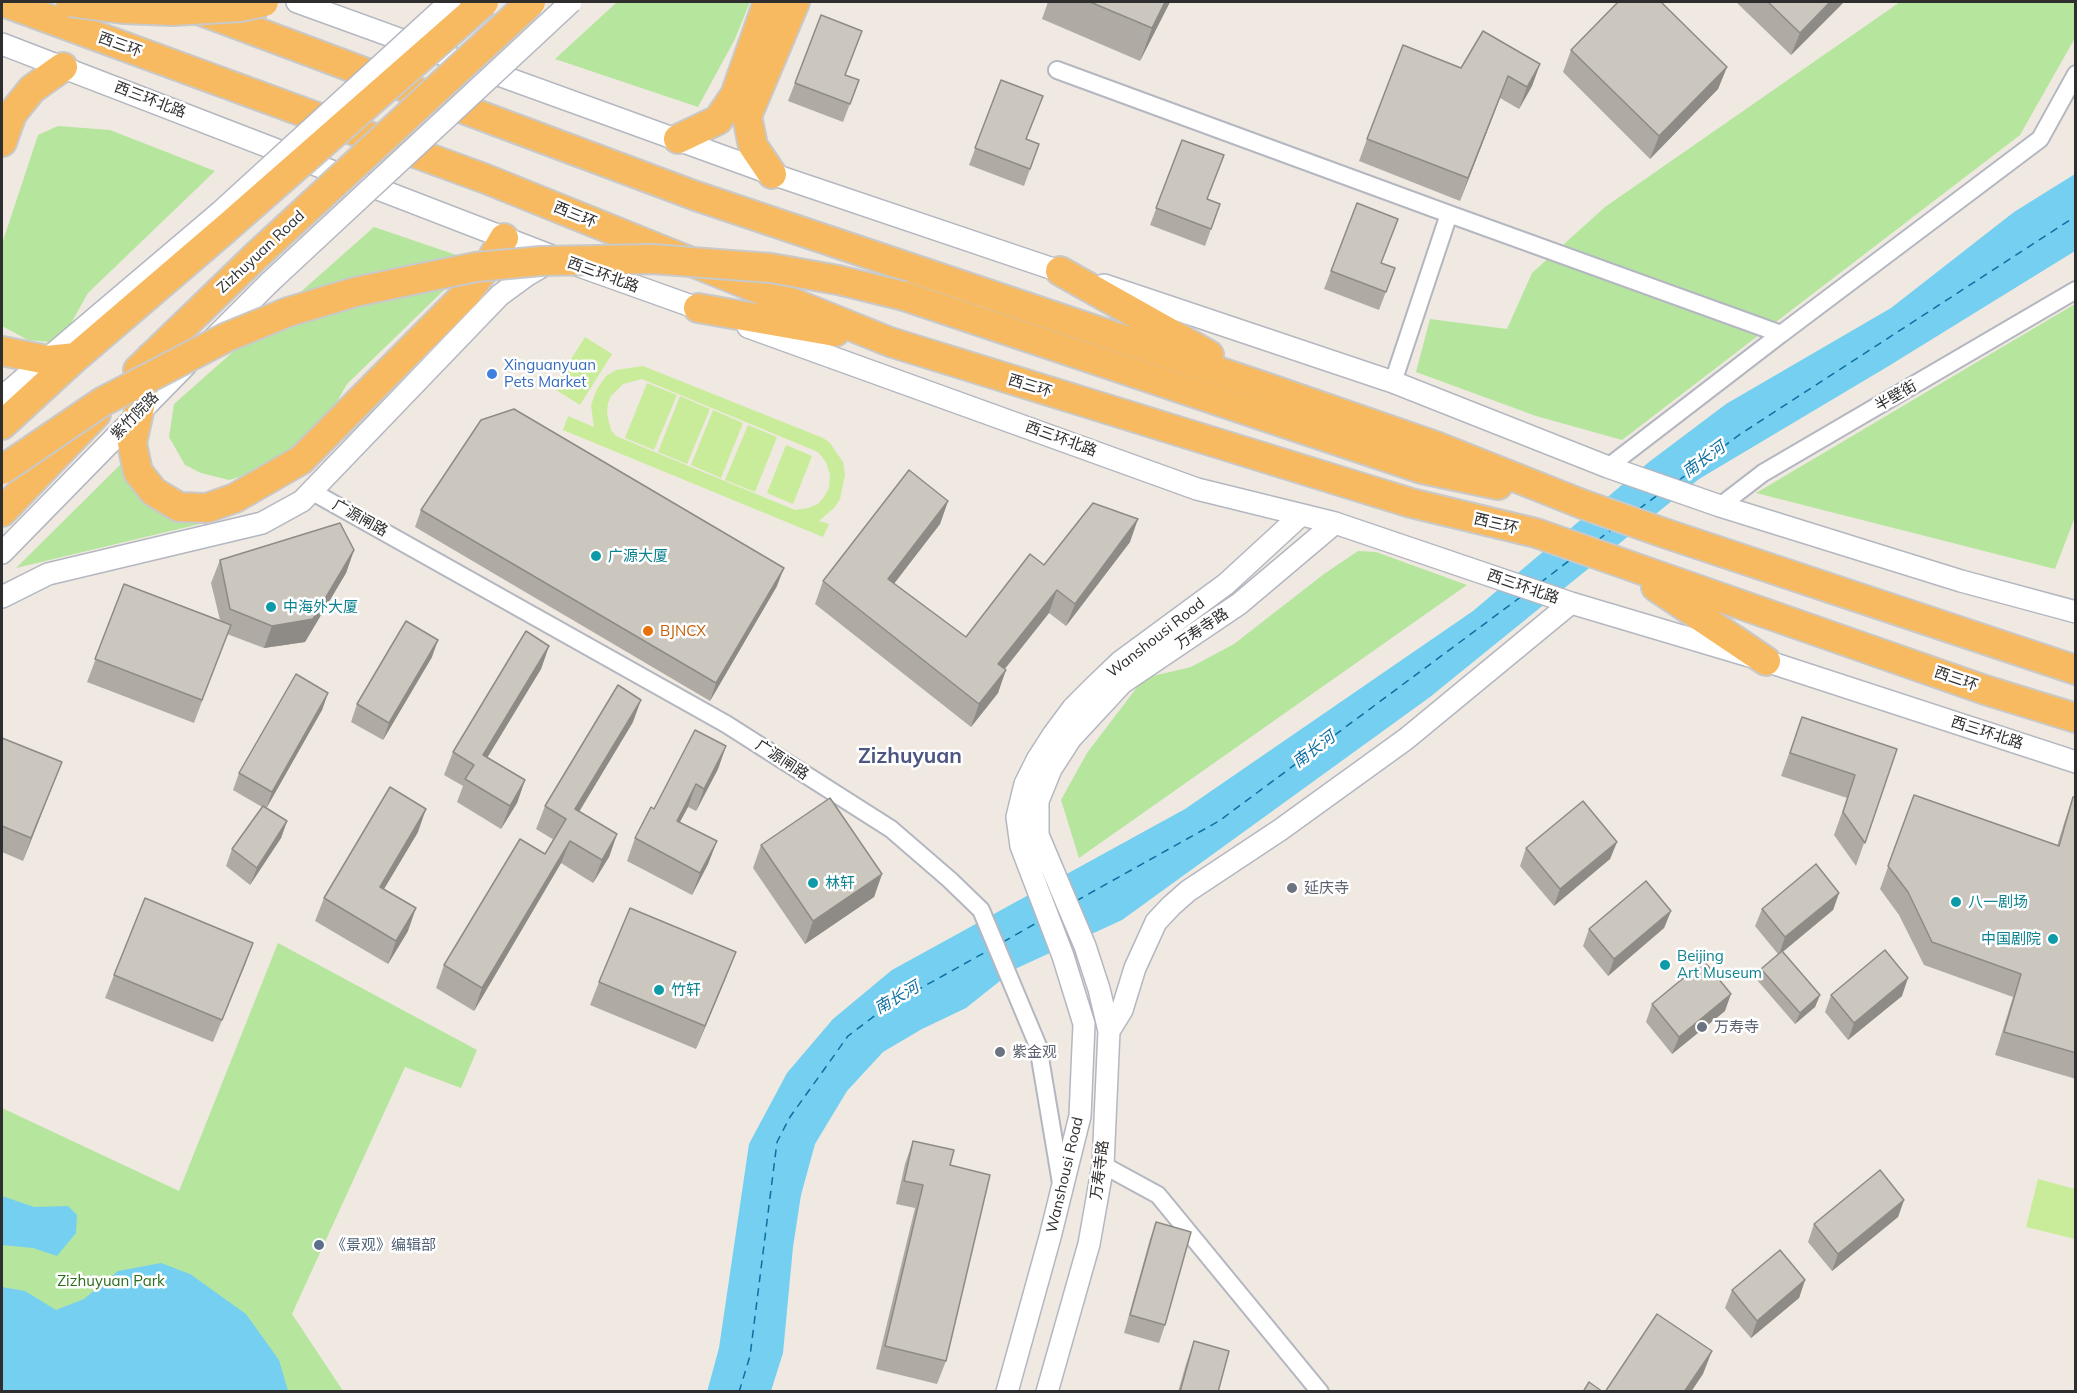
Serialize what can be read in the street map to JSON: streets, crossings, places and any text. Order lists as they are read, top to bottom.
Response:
{
  "streets": {
    "highway": ["西三环", "Zizhuyuan Road"],
    "street": [
      "西三环北路",
      "半壁街",
      "紫竹院路",
      "广源闸路",
      "万寿寺路",
      "Wanshousi Road"
    ]
  },
  "crossings": [
    ["西三环北路", "万寿寺路"],
    ["西三环北路", "Wanshousi Road"],
    ["Zizhuyuan Road", "紫竹院路"],
    ["广源闸路", "Wanshousi Road"]
  ],
  "districts": ["Zizhuyuan"],
  "water": ["南长河"],
  "parks": ["Zizhuyuan Park"],
  "places": [
    "Xinguanyuan Pets Market",
    "广源大厦",
    "中海外大厦",
    "BJNCX",
    "林轩",
    "延庆寺",
    "八一剧场",
    "中国剧院",
    "Beijing Art Museum",
    "竹轩",
    "万寿寺",
    "紫金观",
    "《景观》编辑部"
  ]
}
